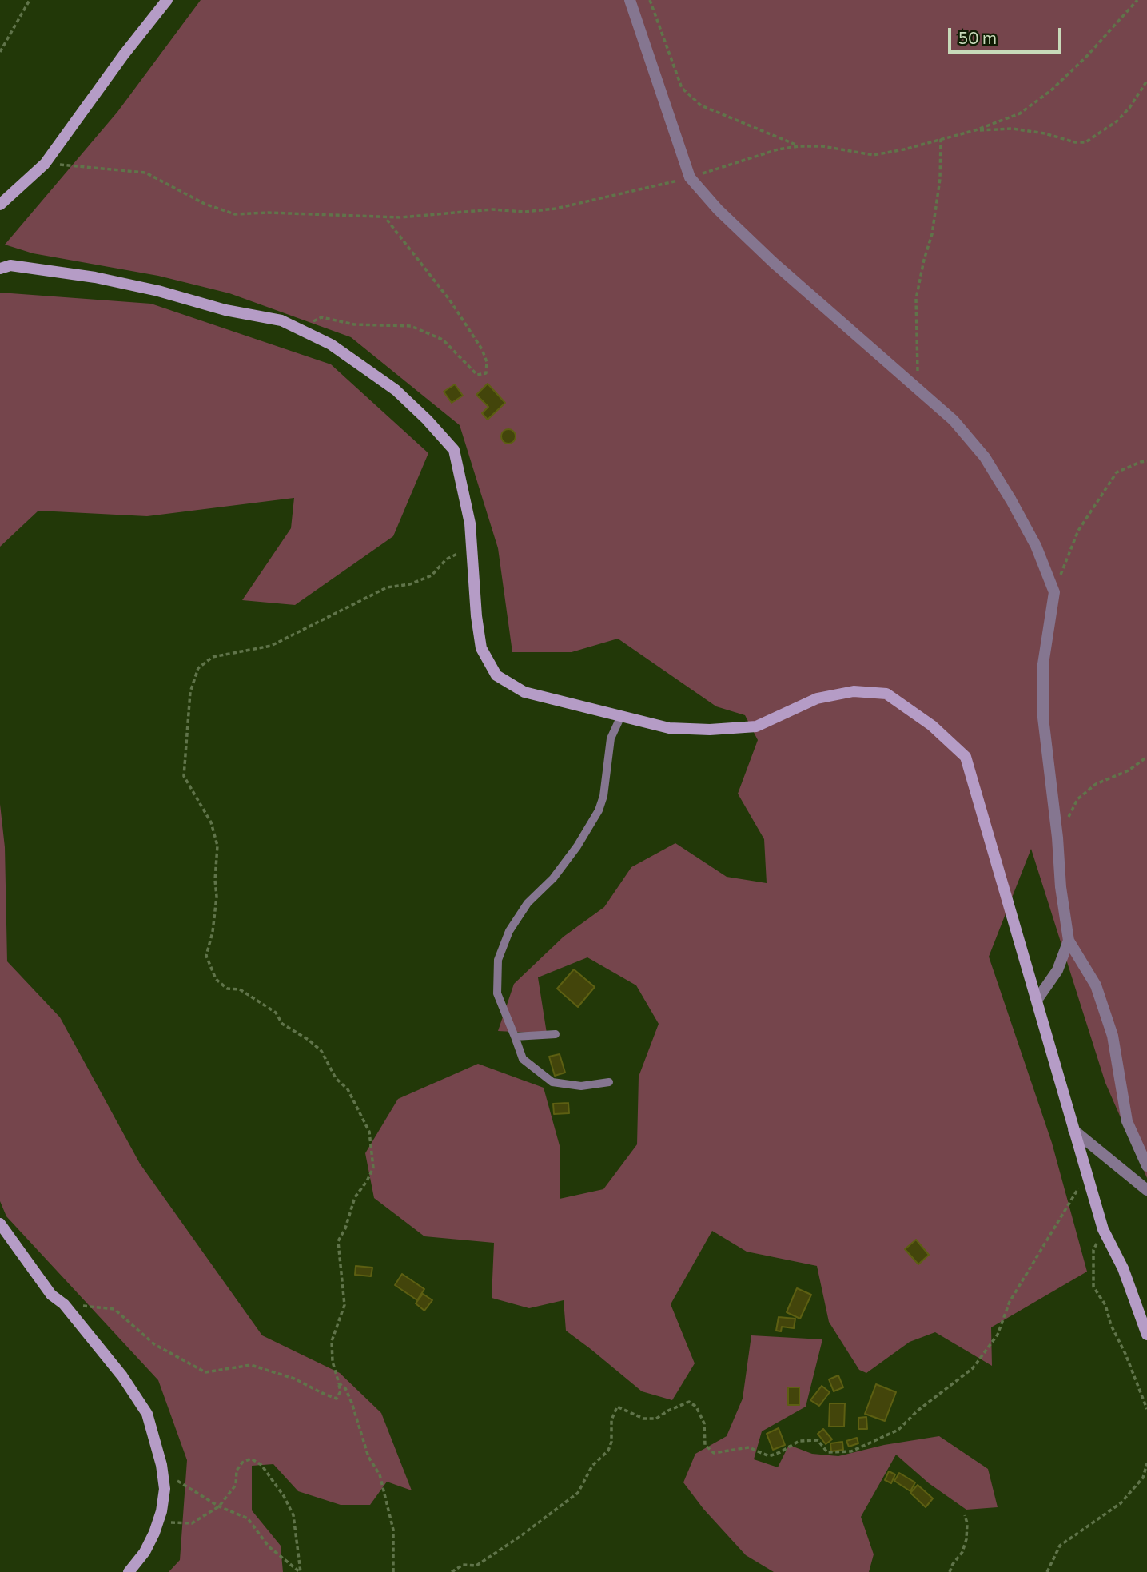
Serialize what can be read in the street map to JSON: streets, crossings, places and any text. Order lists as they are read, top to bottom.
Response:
{
  "scale_bar": "50 m"
}
